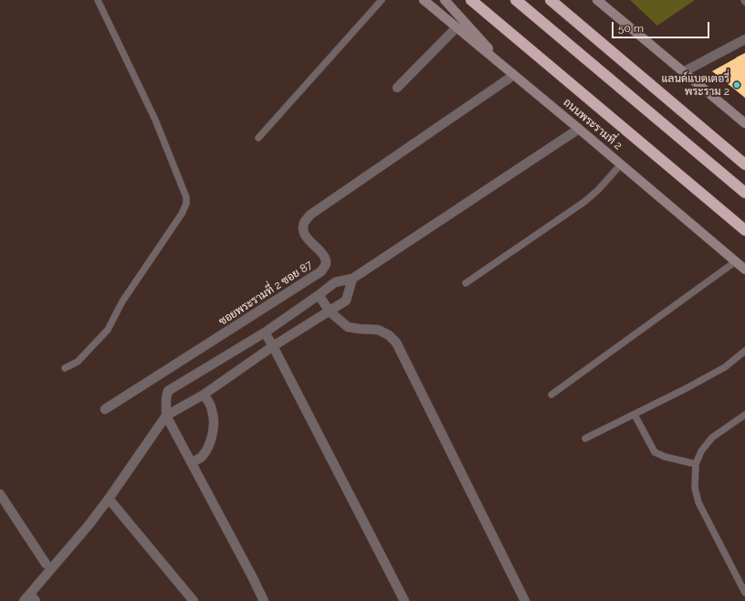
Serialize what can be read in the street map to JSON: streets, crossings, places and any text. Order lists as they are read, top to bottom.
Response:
{
  "streets": {
    "highway": ["ถนนพระรามที่ 2"],
    "street": ["ซอยพระรามที่ 2 ซอย 87"]
  },
  "crossings": [
    ["ถนนพระรามที่ 2", "ซอยพระรามที่ 2 ซอย 87"]
  ],
  "places": ["แลนด์แบตเตอรี่ พระราม 2"],
  "scale_bar": "50 m"
}
